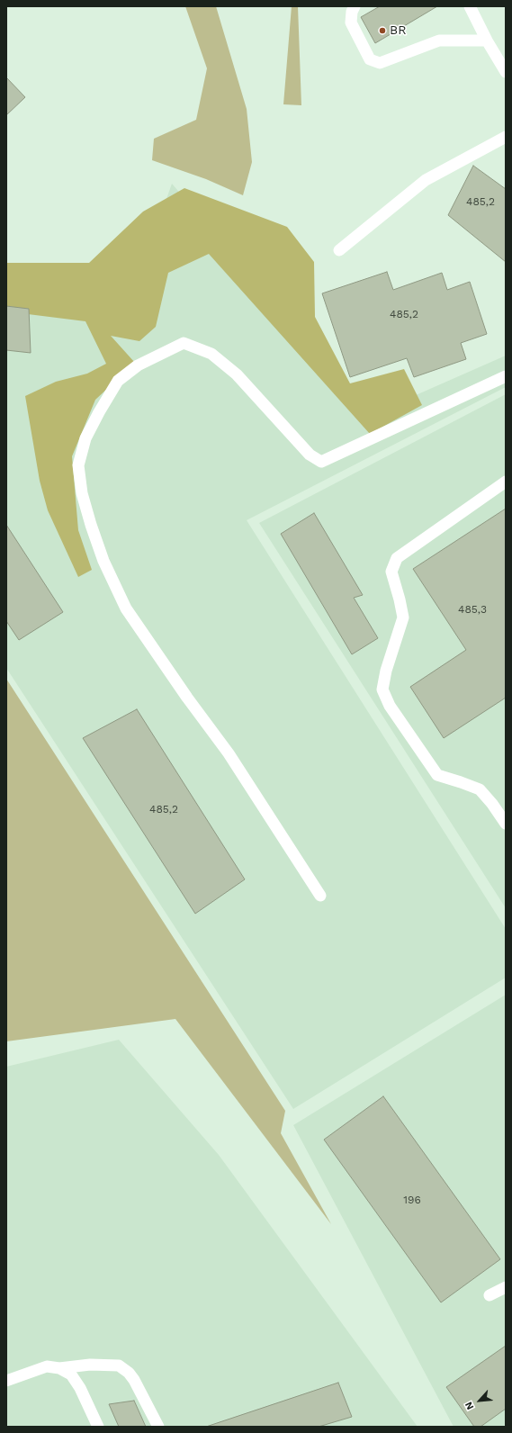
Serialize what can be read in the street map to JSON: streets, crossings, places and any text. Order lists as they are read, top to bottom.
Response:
{
  "places": ["BR"],
  "house_numbers": [
    "485,2",
    "485,2",
    "485,3",
    "485,2",
    "196"
  ],
  "north": "bottom left"
}
